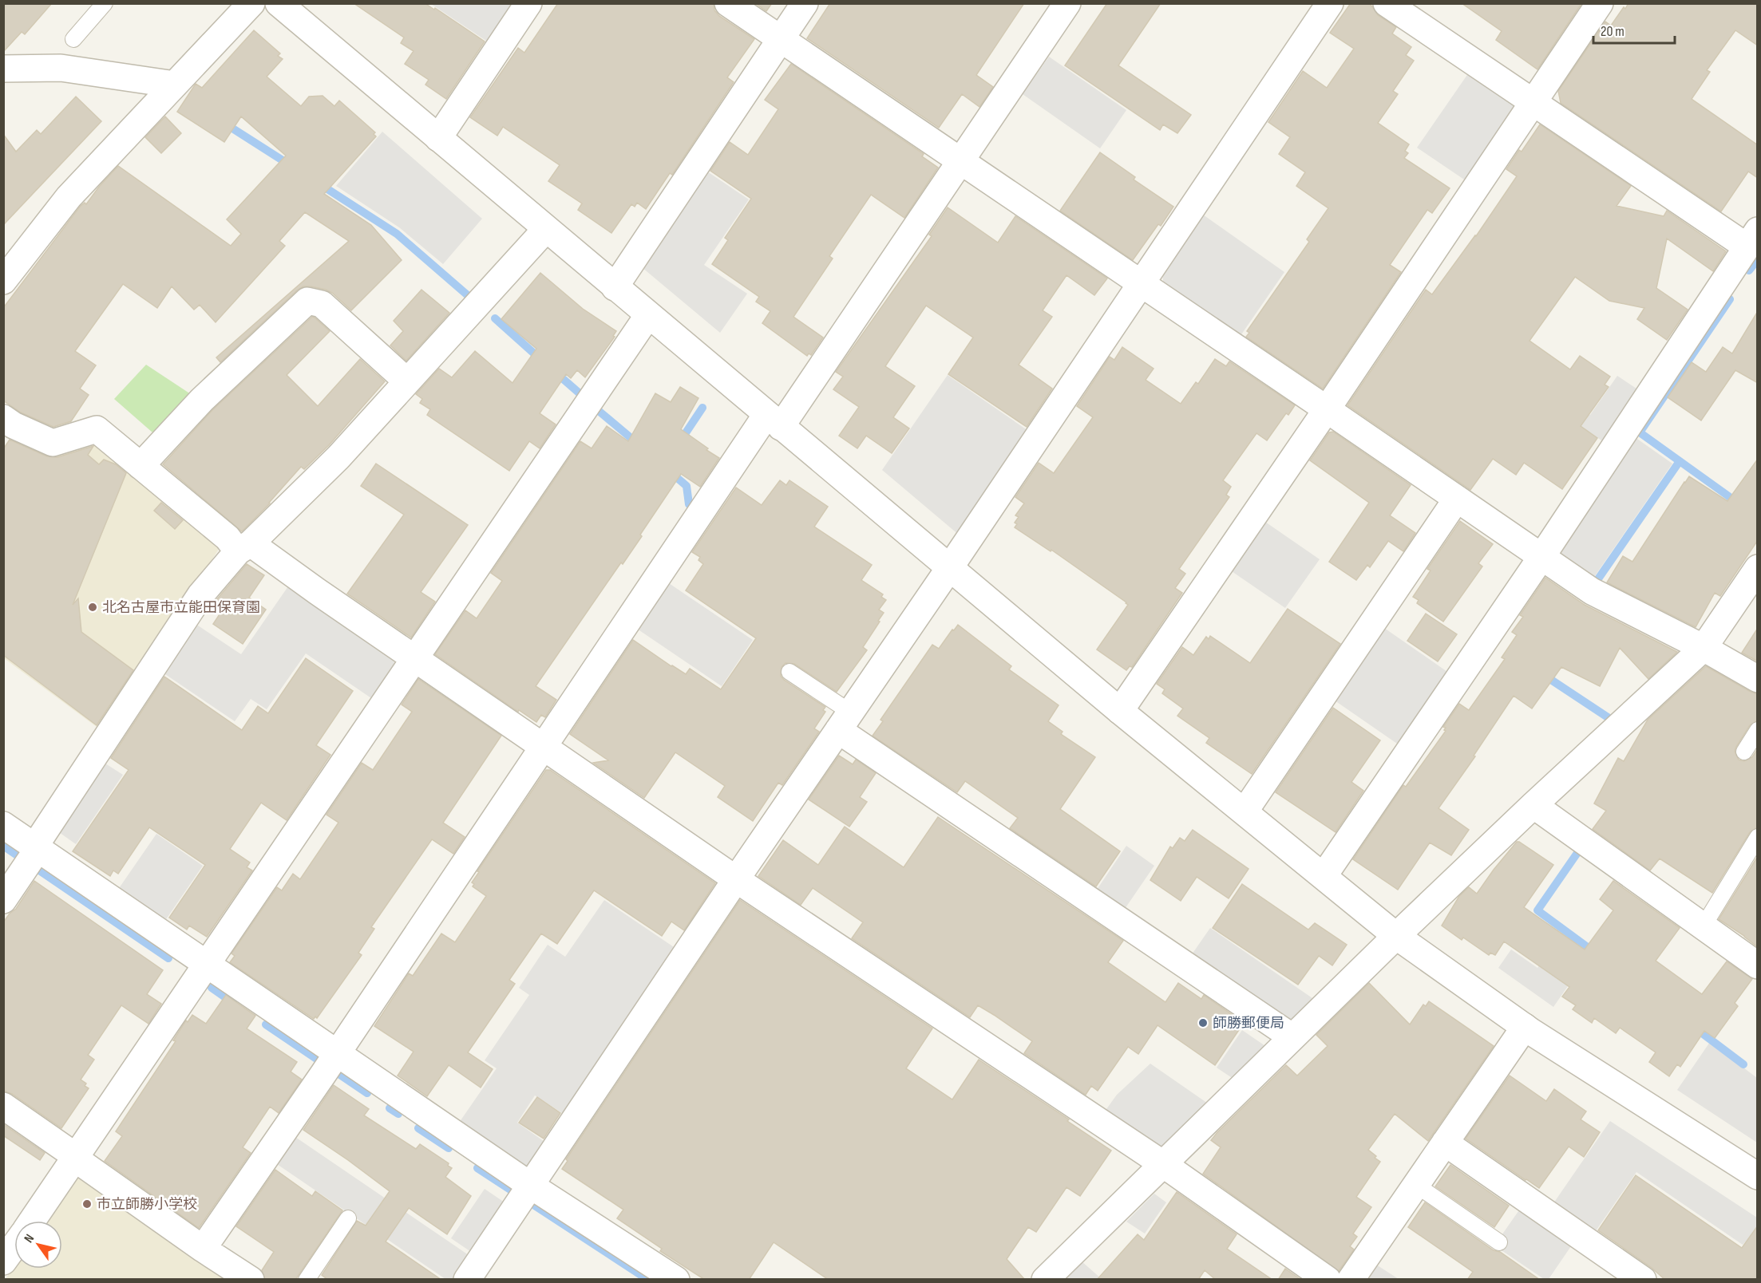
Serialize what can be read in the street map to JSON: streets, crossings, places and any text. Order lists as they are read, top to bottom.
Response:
{
  "places": ["北名古屋市立能田保育園", "師勝郵便局", "市立師勝小学校"],
  "scale_bar": "20 m",
  "north": "top left"
}
